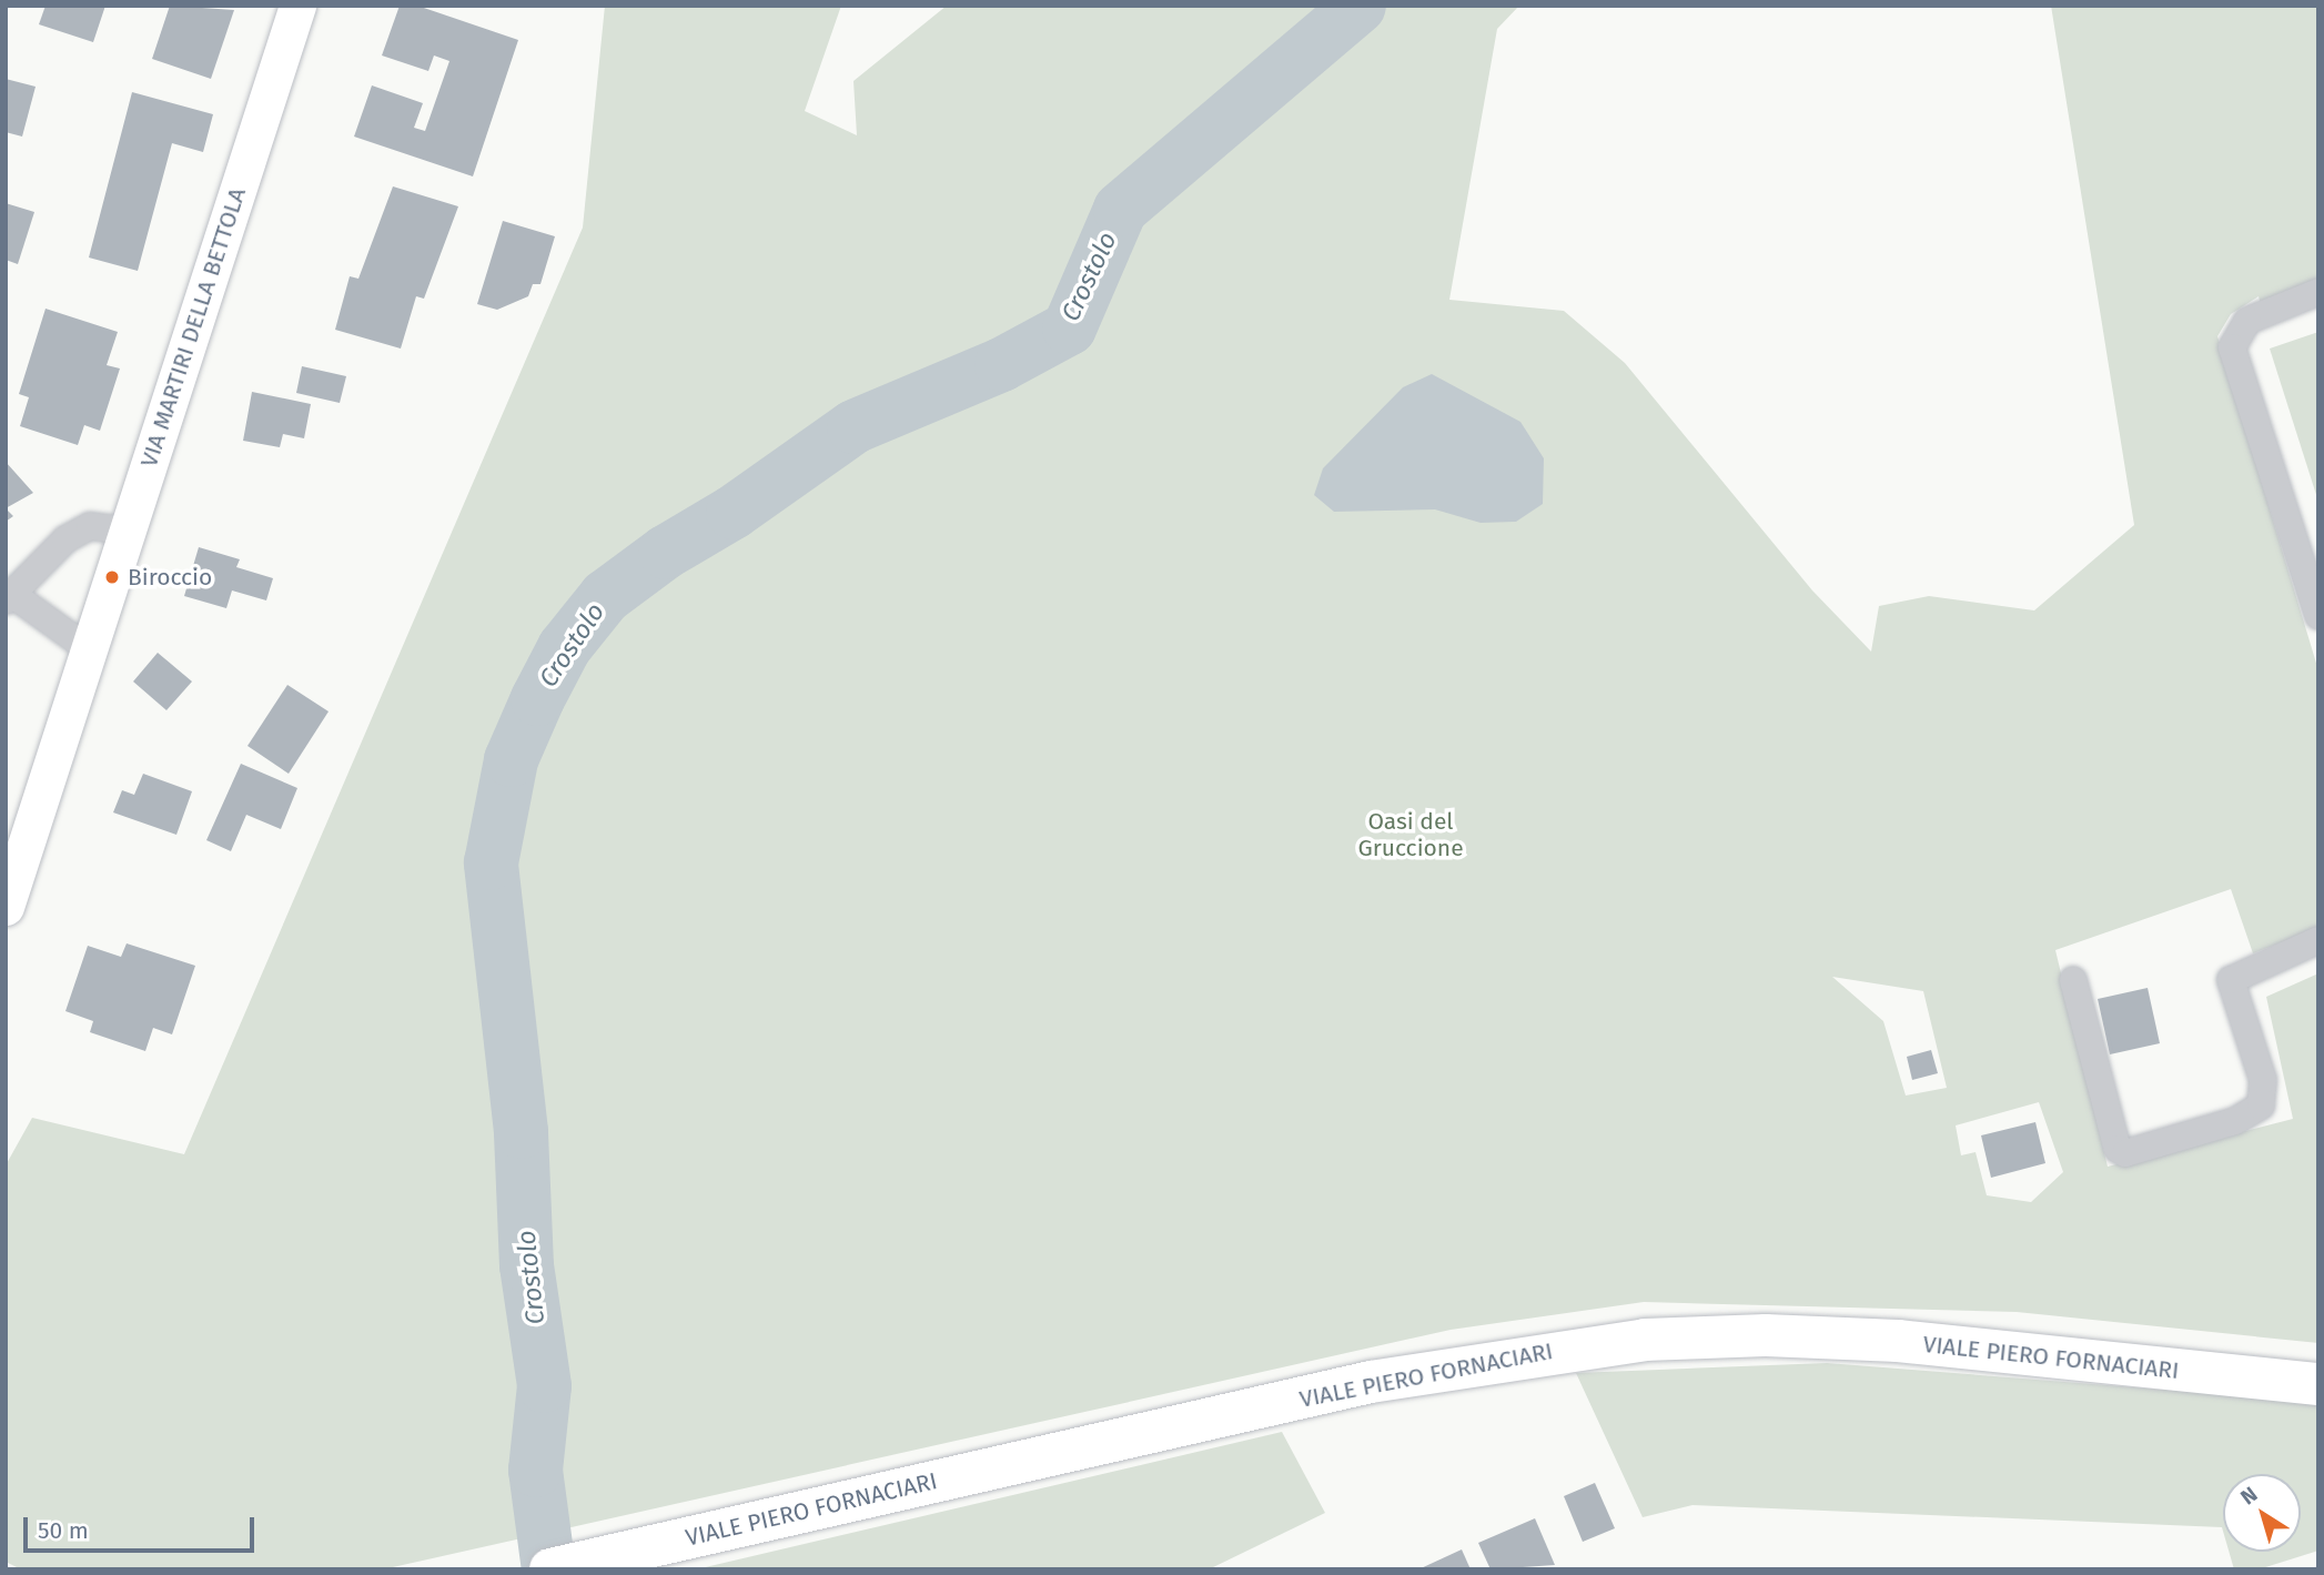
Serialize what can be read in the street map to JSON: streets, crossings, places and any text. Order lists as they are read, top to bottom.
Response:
{
  "streets": {
    "main road": ["VIA MARTIRI DELLA BETTOLA", "VIALE PIERO FORNACIARI"]
  },
  "water": ["Crostolo"],
  "parks": ["Oasi del Gruccione"],
  "places": ["Biroccio"],
  "scale_bar": "50 m",
  "north": "top left"
}
